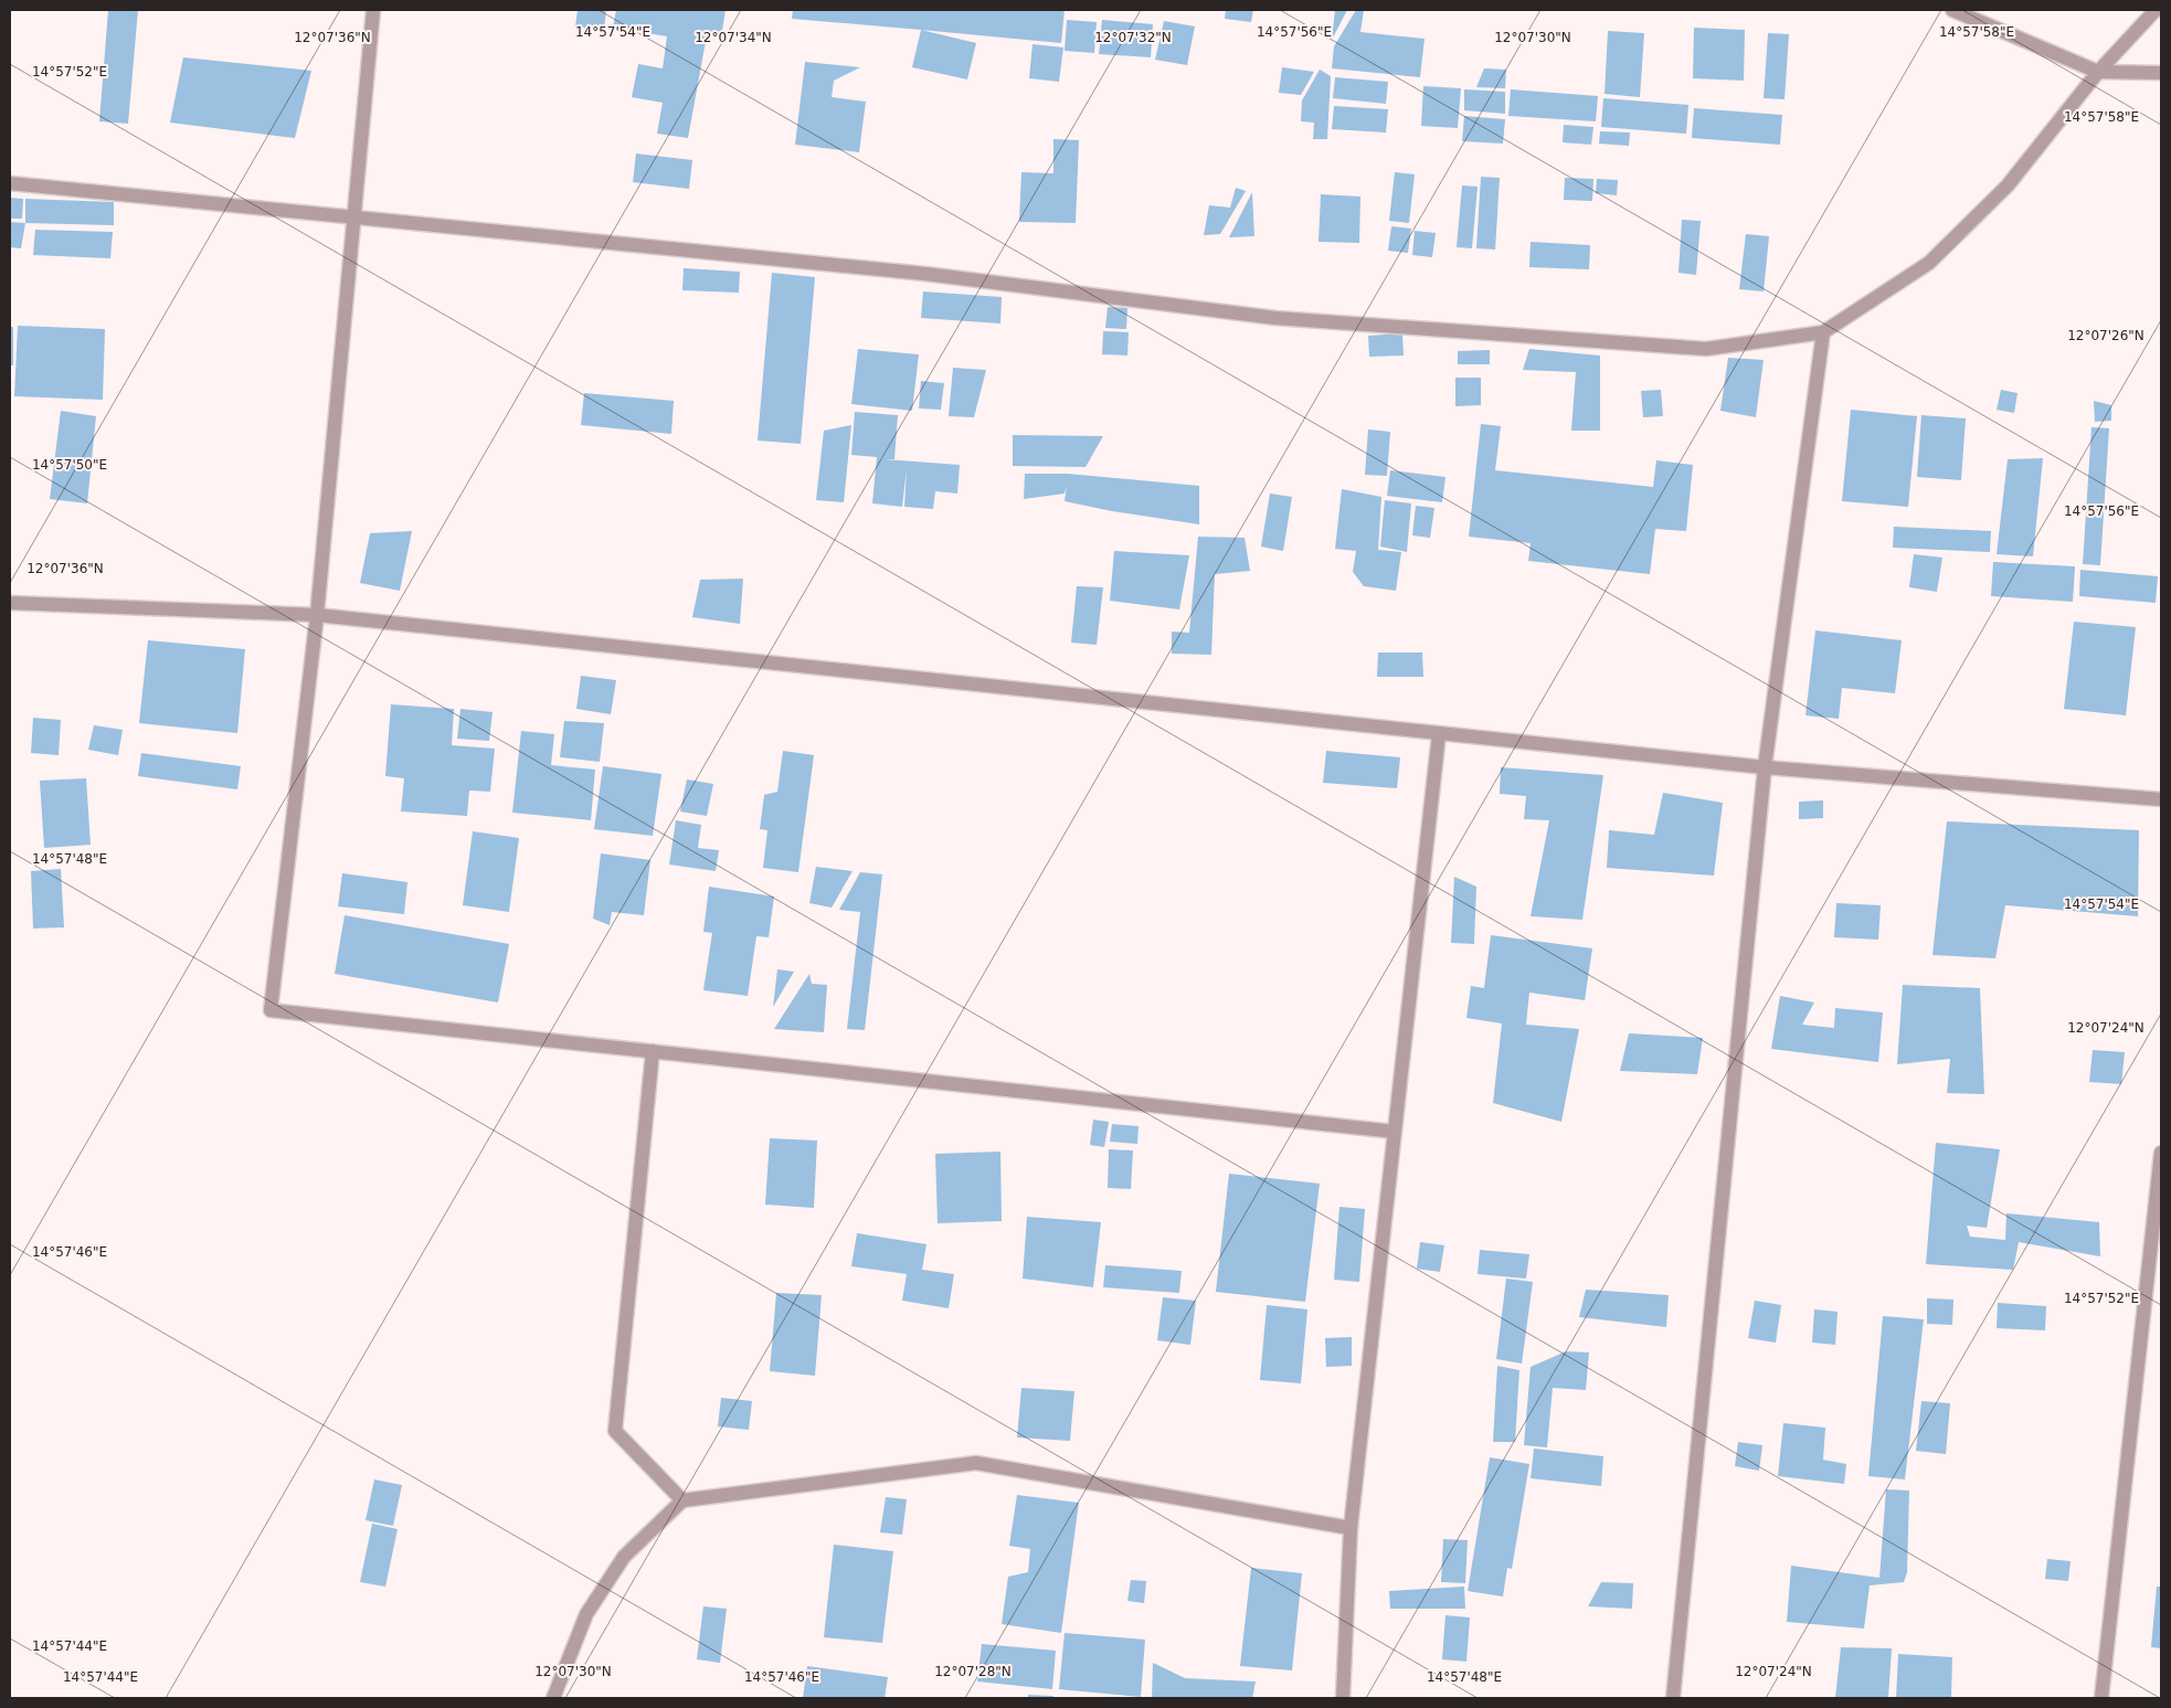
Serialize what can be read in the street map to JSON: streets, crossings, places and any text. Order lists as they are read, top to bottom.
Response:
{
  "coordinates": [
    "14°57'54\"E",
    "14°57'56\"E",
    "14°57'58\"E",
    "12°07'36\"N",
    "12°07'34\"N",
    "12°07'32\"N",
    "12°07'30\"N",
    "14°57'52\"E",
    "12°07'26\"N",
    "14°57'50\"E",
    "14°57'48\"E",
    "12°07'24\"N",
    "14°57'46\"E",
    "14°57'44\"E",
    "12°07'28\"N"
  ]
}
